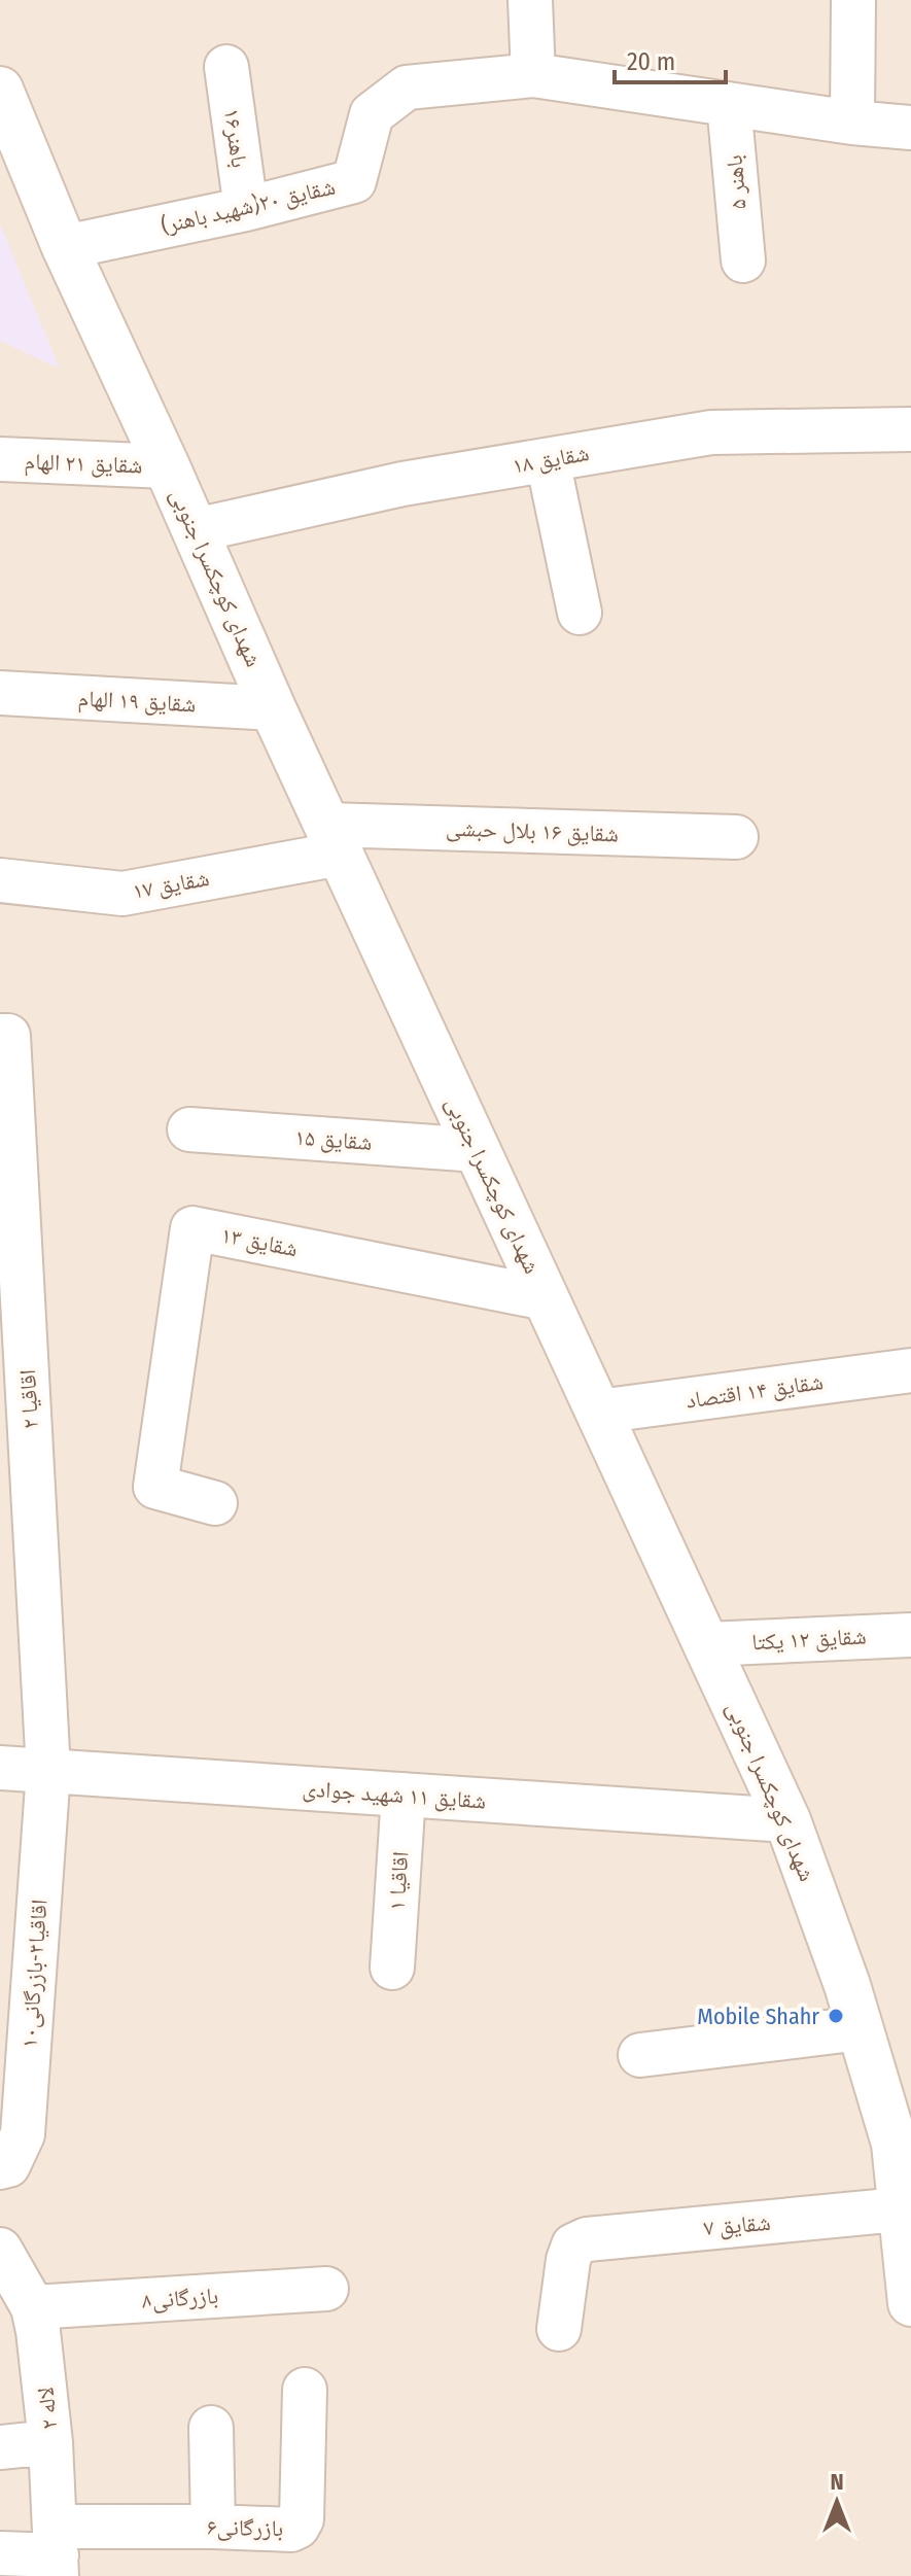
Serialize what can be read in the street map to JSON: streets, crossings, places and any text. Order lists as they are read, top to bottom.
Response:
{
  "streets": {
    "main road": ["شهدای کوچکسرا جنوبی"],
    "street": [
      "باهنر۱۶",
      "باهنر ۵",
      "شقایق ۲۰(شهید باهنر)",
      "شقایق ۱۸",
      "شقایق ۲۱ الهام",
      "شقایق ۱۹ الهام",
      "شقایق ۱۶ بلال حبشی",
      "شقایق ۱۷",
      "شقایق ۱۵",
      "شقایق ۱۳",
      "شقایق ۱۴ اقتصاد",
      "اقاقیا ۲",
      "شقایق ۱۲ یکتا",
      "شقایق ۱۱ شهید جوادی",
      "اقاقیا ۱",
      "اقاقیا۳-بازرگانی۱۰",
      "شقایق ۷",
      "بازرگانی۸",
      "لاله ۲",
      "بازرگانی۶"
    ]
  },
  "crossings": [
    ["باهنر۱۶", "شقایق ۲۰(شهید باهنر)"],
    ["باهنر ۵", "شقایق ۲۰(شهید باهنر)"],
    ["شقایق ۲۰(شهید باهنر)", "شهدای کوچکسرا جنوبی"],
    ["شقایق ۱۸", "شهدای کوچکسرا جنوبی"],
    ["شقایق ۲۱ الهام", "شهدای کوچکسرا جنوبی"],
    ["شهدای کوچکسرا جنوبی", "شقایق ۱۹ الهام"],
    ["شهدای کوچکسرا جنوبی", "شقایق ۱۶ بلال حبشی"],
    ["شهدای کوچکسرا جنوبی", "شقایق ۱۷"],
    ["شهدای کوچکسرا جنوبی", "شقایق ۱۵"],
    ["شهدای کوچکسرا جنوبی", "شقایق ۱۳"],
    ["شهدای کوچکسرا جنوبی", "شقایق ۱۴ اقتصاد"],
    ["شهدای کوچکسرا جنوبی", "شقایق ۱۲ یکتا"],
    ["شهدای کوچکسرا جنوبی", "شقایق ۱۱ شهید جوادی"],
    ["شهدای کوچکسرا جنوبی", "شقایق ۷"],
    ["شقایق ۱۶ بلال حبشی", "شقایق ۱۷"],
    ["اقاقیا ۲", "شقایق ۱۱ شهید جوادی"],
    ["اقاقیا ۲", "اقاقیا۳-بازرگانی۱۰"],
    ["شقایق ۱۱ شهید جوادی", "اقاقیا ۱"],
    ["شقایق ۱۱ شهید جوادی", "اقاقیا۳-بازرگانی۱۰"],
    ["بازرگانی۸", "لاله ۲"],
    ["لاله ۲", "بازرگانی۶"]
  ],
  "places": ["Mobile Shahr"],
  "scale_bar": "20 m",
  "north": "top"
}
